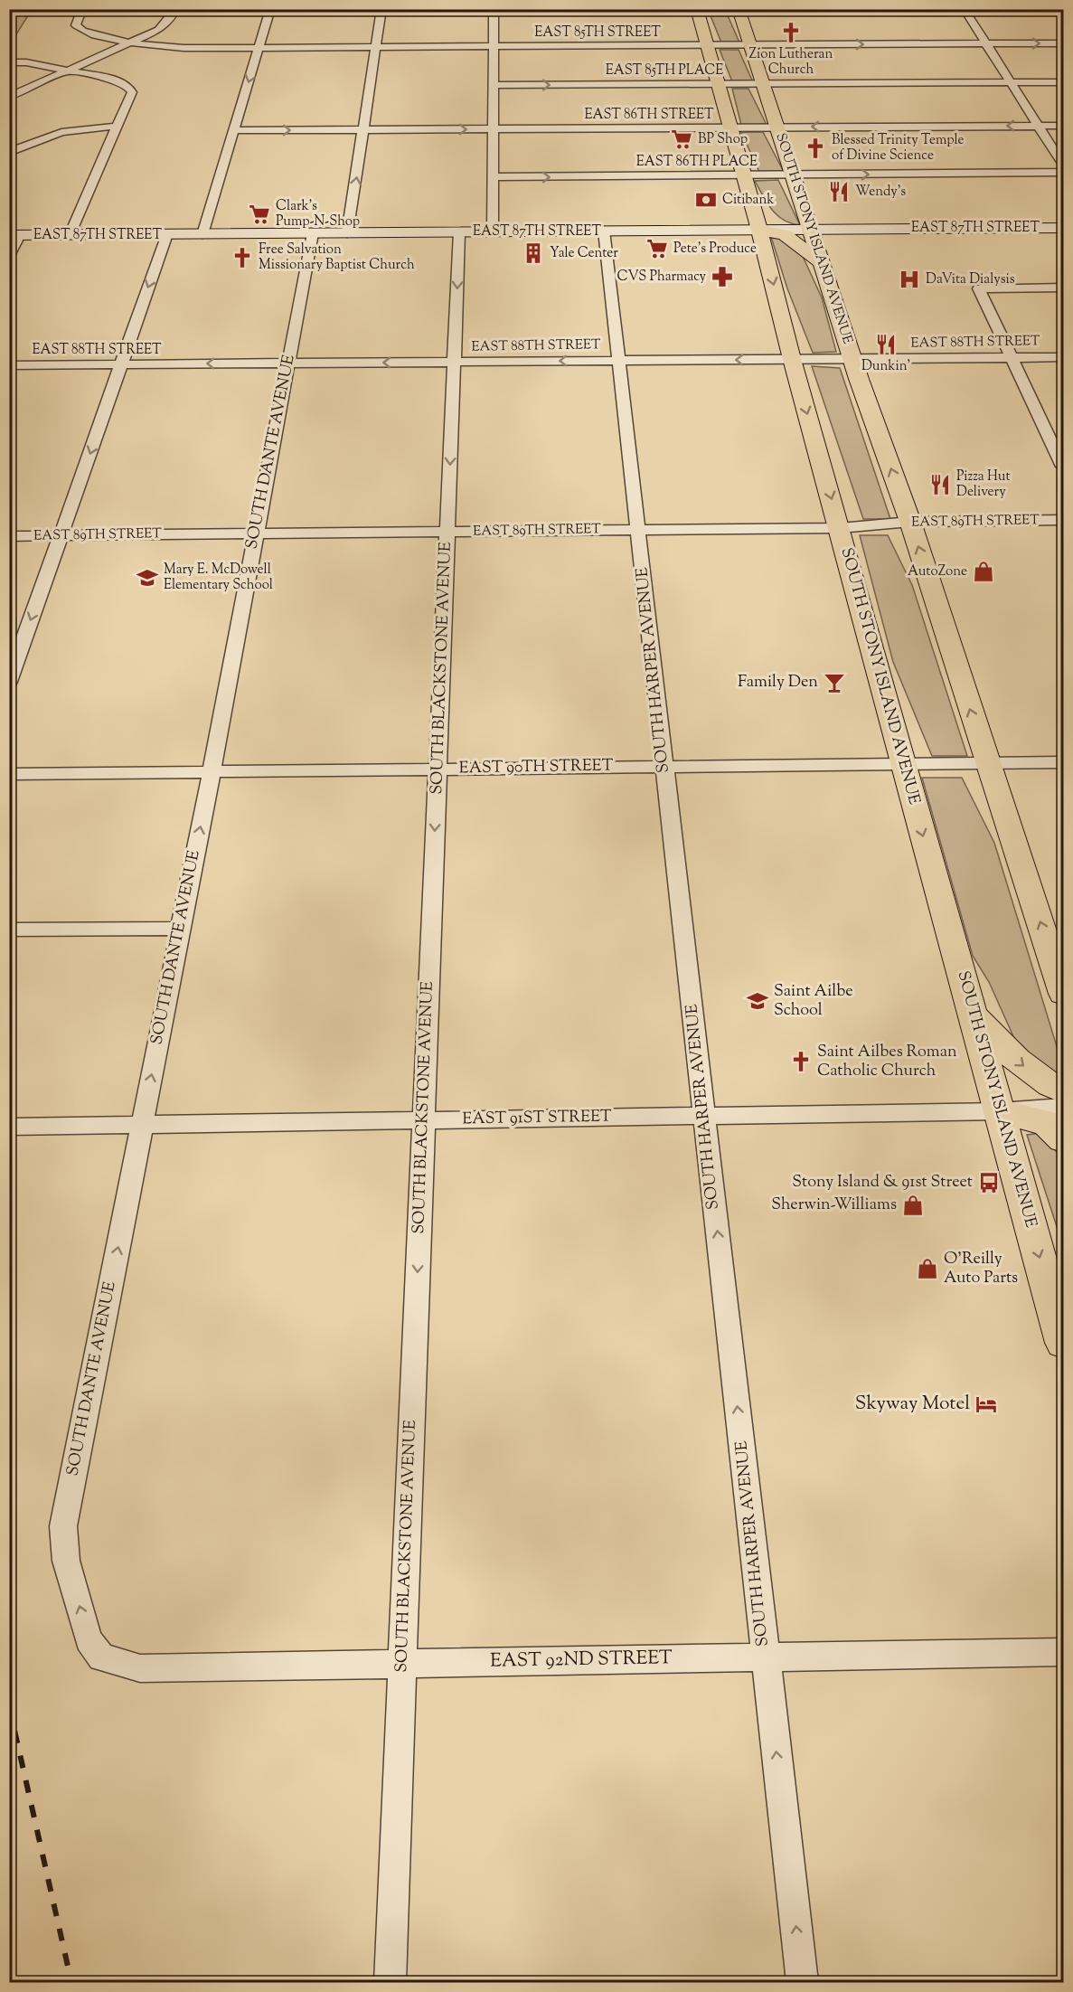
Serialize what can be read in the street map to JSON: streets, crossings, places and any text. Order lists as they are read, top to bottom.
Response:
{
  "streets": {
    "highway": ["SOUTH STONY ISLAND AVENUE"],
    "main road": ["EAST 87TH STREET"],
    "street": [
      "EAST 85TH STREET",
      "EAST 85TH PLACE",
      "EAST 86TH STREET",
      "EAST 86TH PLACE",
      "EAST 88TH STREET",
      "SOUTH DANTE AVENUE",
      "EAST 89TH STREET",
      "SOUTH BLACKSTONE AVENUE",
      "SOUTH HARPER AVENUE",
      "EAST 90TH STREET",
      "EAST 91ST STREET",
      "EAST 92ND STREET"
    ]
  },
  "crossings": [
    ["EAST 85TH STREET", "SOUTH STONY ISLAND AVENUE"],
    ["EAST 85TH PLACE", "SOUTH STONY ISLAND AVENUE"],
    ["EAST 86TH STREET", "SOUTH STONY ISLAND AVENUE"],
    ["EAST 86TH PLACE", "SOUTH STONY ISLAND AVENUE"],
    ["EAST 87TH STREET", "SOUTH STONY ISLAND AVENUE"],
    ["EAST 87TH STREET", "SOUTH DANTE AVENUE"],
    ["EAST 87TH STREET", "SOUTH BLACKSTONE AVENUE"],
    ["EAST 87TH STREET", "SOUTH HARPER AVENUE"],
    ["SOUTH STONY ISLAND AVENUE", "EAST 88TH STREET"],
    ["SOUTH STONY ISLAND AVENUE", "EAST 89TH STREET"],
    ["SOUTH STONY ISLAND AVENUE", "EAST 90TH STREET"],
    ["SOUTH STONY ISLAND AVENUE", "EAST 91ST STREET"],
    ["EAST 88TH STREET", "SOUTH DANTE AVENUE"],
    ["EAST 88TH STREET", "SOUTH BLACKSTONE AVENUE"],
    ["EAST 88TH STREET", "SOUTH HARPER AVENUE"],
    ["SOUTH DANTE AVENUE", "EAST 89TH STREET"],
    ["SOUTH DANTE AVENUE", "EAST 90TH STREET"],
    ["SOUTH DANTE AVENUE", "EAST 91ST STREET"],
    ["SOUTH DANTE AVENUE", "EAST 92ND STREET"],
    ["EAST 89TH STREET", "SOUTH BLACKSTONE AVENUE"],
    ["EAST 89TH STREET", "SOUTH HARPER AVENUE"],
    ["SOUTH BLACKSTONE AVENUE", "EAST 90TH STREET"],
    ["SOUTH BLACKSTONE AVENUE", "EAST 91ST STREET"],
    ["SOUTH BLACKSTONE AVENUE", "EAST 92ND STREET"],
    ["SOUTH HARPER AVENUE", "EAST 90TH STREET"],
    ["SOUTH HARPER AVENUE", "EAST 91ST STREET"],
    ["SOUTH HARPER AVENUE", "EAST 92ND STREET"]
  ],
  "one_way": [
    "EAST 88TH STREET",
    "SOUTH DANTE AVENUE",
    "SOUTH BLACKSTONE AVENUE",
    "SOUTH HARPER AVENUE"
  ],
  "places": {
    "church": [
      "Zion Lutheran Church",
      "Blessed Trinity Temple of Divine Science",
      "Free Salvation Missionary Baptist Church",
      "Saint Ailbes Roman Catholic Church"
    ],
    "supermarket": ["BP Shop", "Clark's Pump-N-Shop", "Pete's Produce"],
    "restaurant": ["Wendy's", "Dunkin'", "Pizza Hut Delivery"],
    "bank": ["Citibank"],
    "building": ["Yale Center"],
    "pharmacy": ["CVS Pharmacy"],
    "hospital": ["DaVita Dialysis"],
    "shop": ["AutoZone", "Sherwin-Williams", "O'Reilly Auto Parts"],
    "school or university": ["Mary E. McDowell Elementary School", "Saint Ailbe School"],
    "bar": ["Family Den"],
    "bus stop": ["Stony Island & 91st Street"],
    "hotel": ["Skyway Motel"]
  }
}
